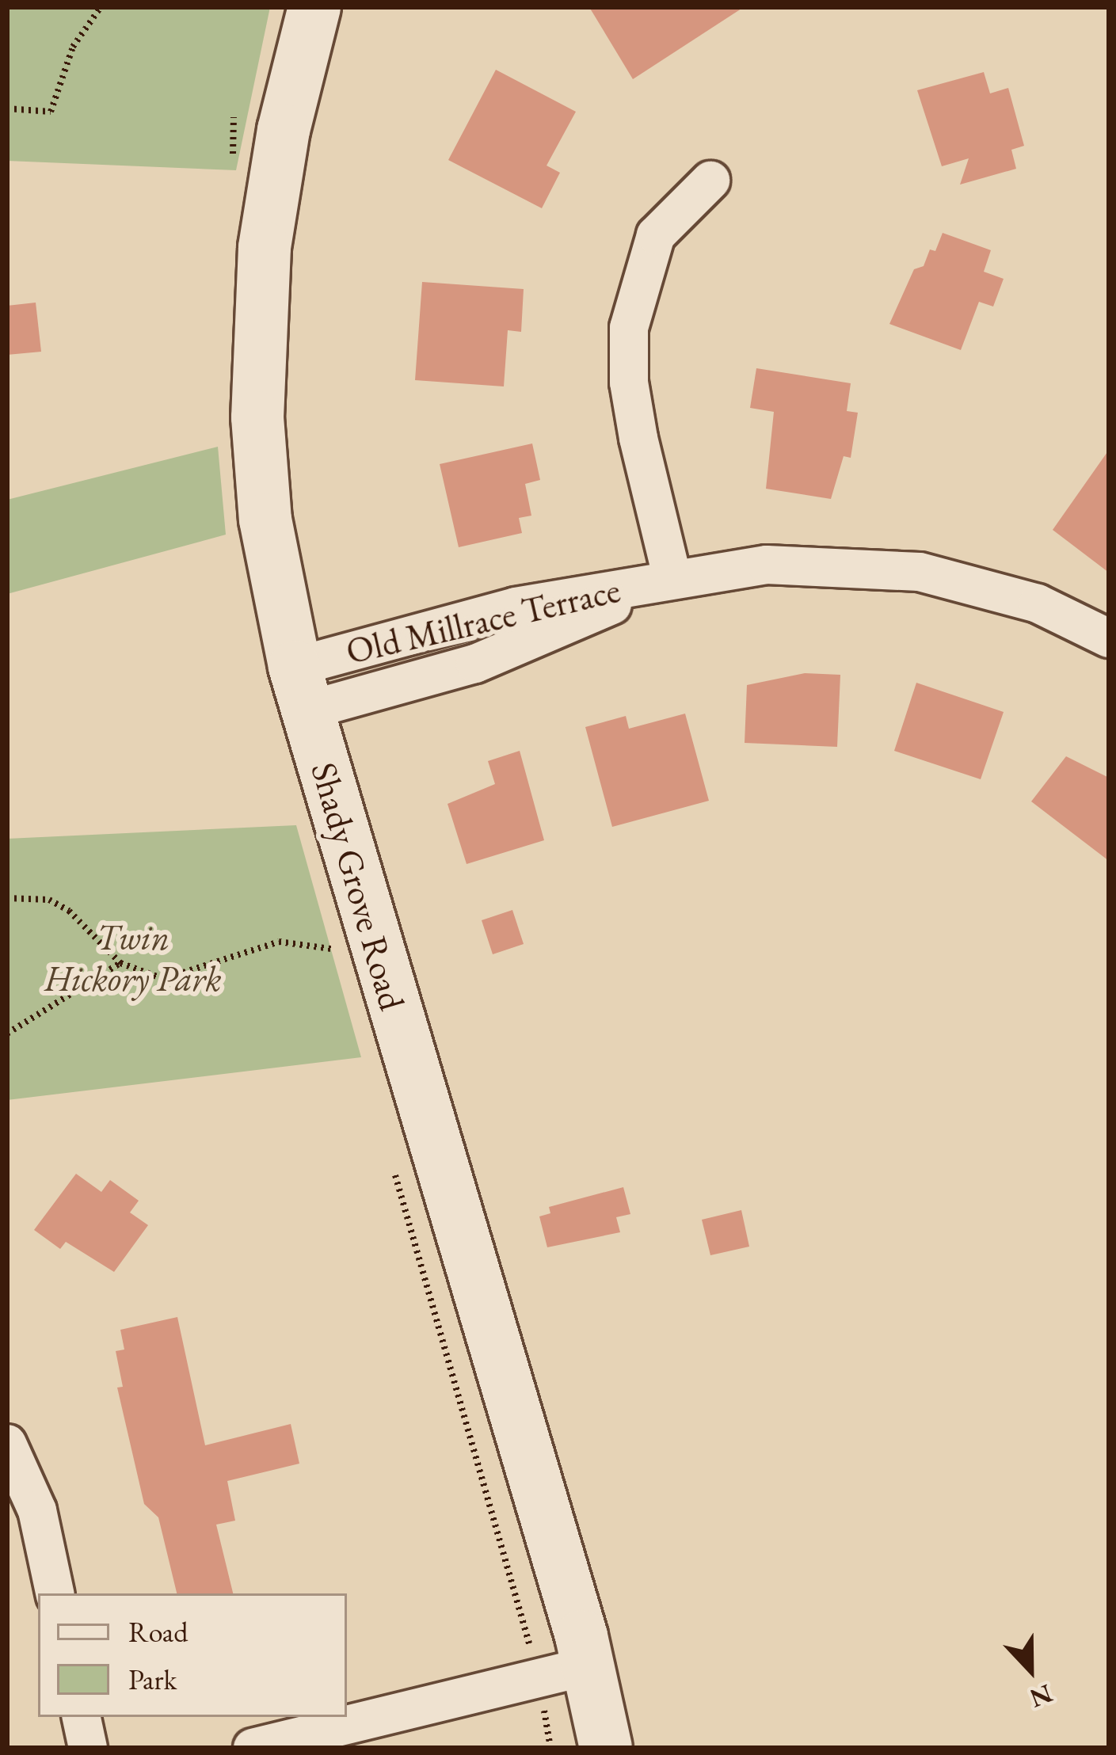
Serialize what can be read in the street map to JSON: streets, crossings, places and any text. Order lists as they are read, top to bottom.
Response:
{
  "streets": {
    "main road": ["Shady Grove Road"],
    "street": ["Old Millrace Terrace"]
  },
  "crossings": [
    ["Old Millrace Terrace", "Shady Grove Road"]
  ],
  "parks": ["Twin Hickory Park"],
  "legend": ["Road", "Park"],
  "north": "bottom"
}
